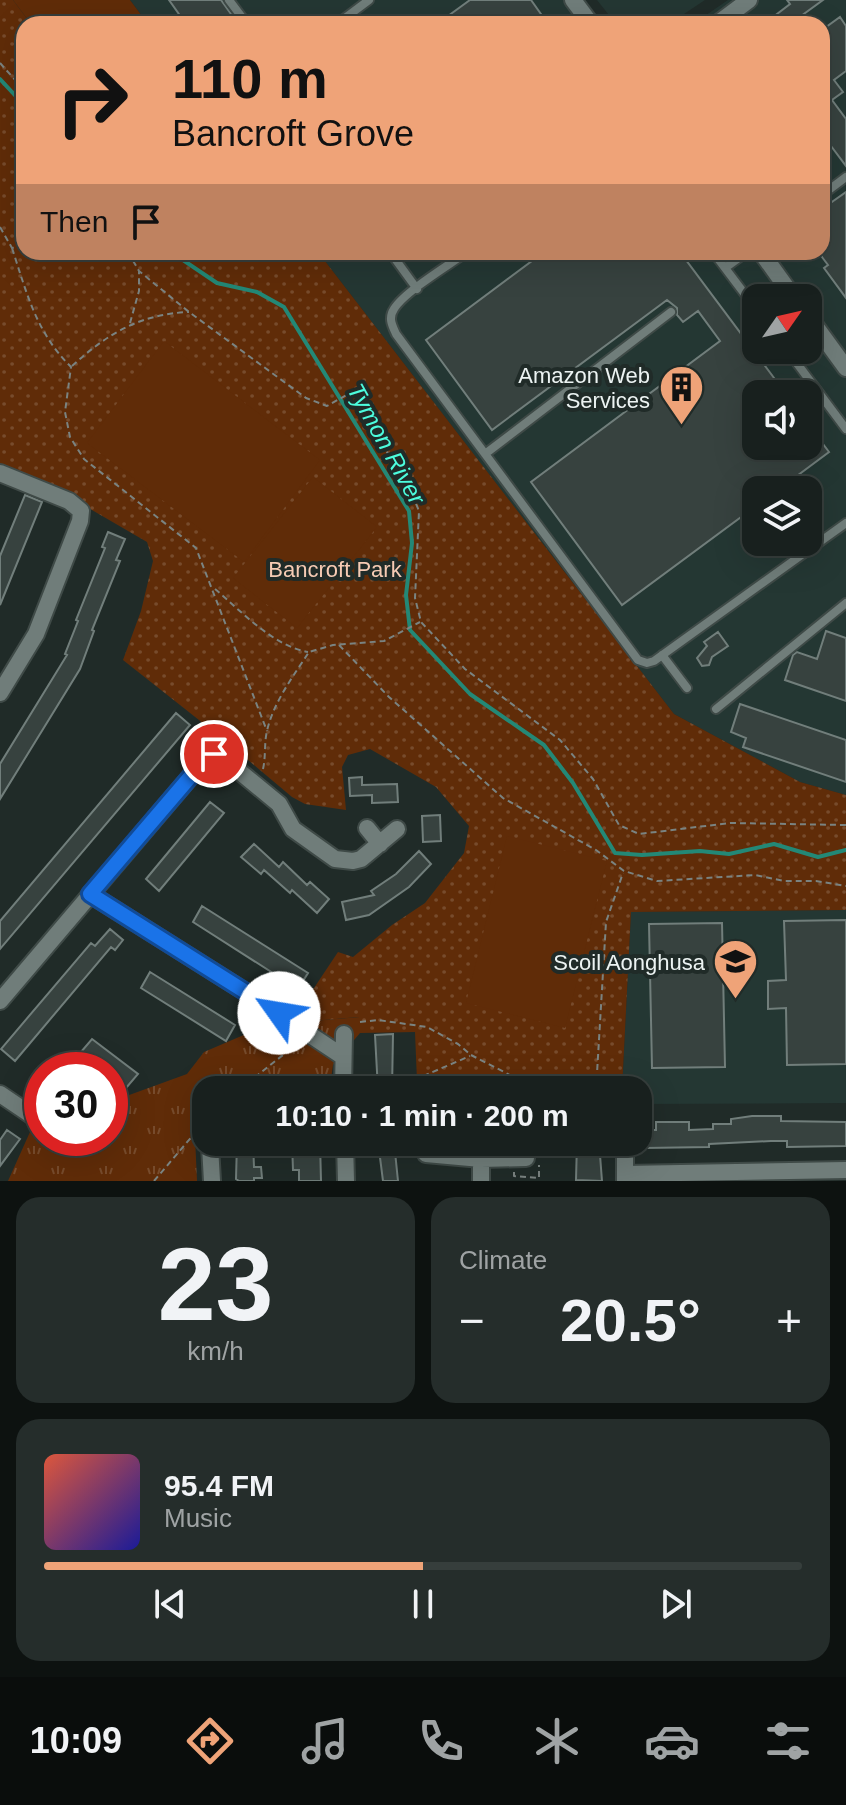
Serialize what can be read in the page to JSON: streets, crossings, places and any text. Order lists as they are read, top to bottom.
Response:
{
  "water": ["Tymon River"],
  "parks": ["Bancroft Park"],
  "places": {
    "building": ["Amazon Web Services"],
    "school or university": ["Scoil Aonghusa"]
  },
  "north": "top right",
  "page": {
    "turn": ["110 m", "Bancroft Grove"],
    "then": "Then",
    "limit": "30",
    "trip": "10:10 · 1 min · 200 m",
    "tile": [
      ["23", "km/h"],
      "Climate"
    ],
    "heat": ["−", "20.5°", "+"],
    "song": ["95.4 FM", "Music"],
    "tabs": "10:09"
  }
}
